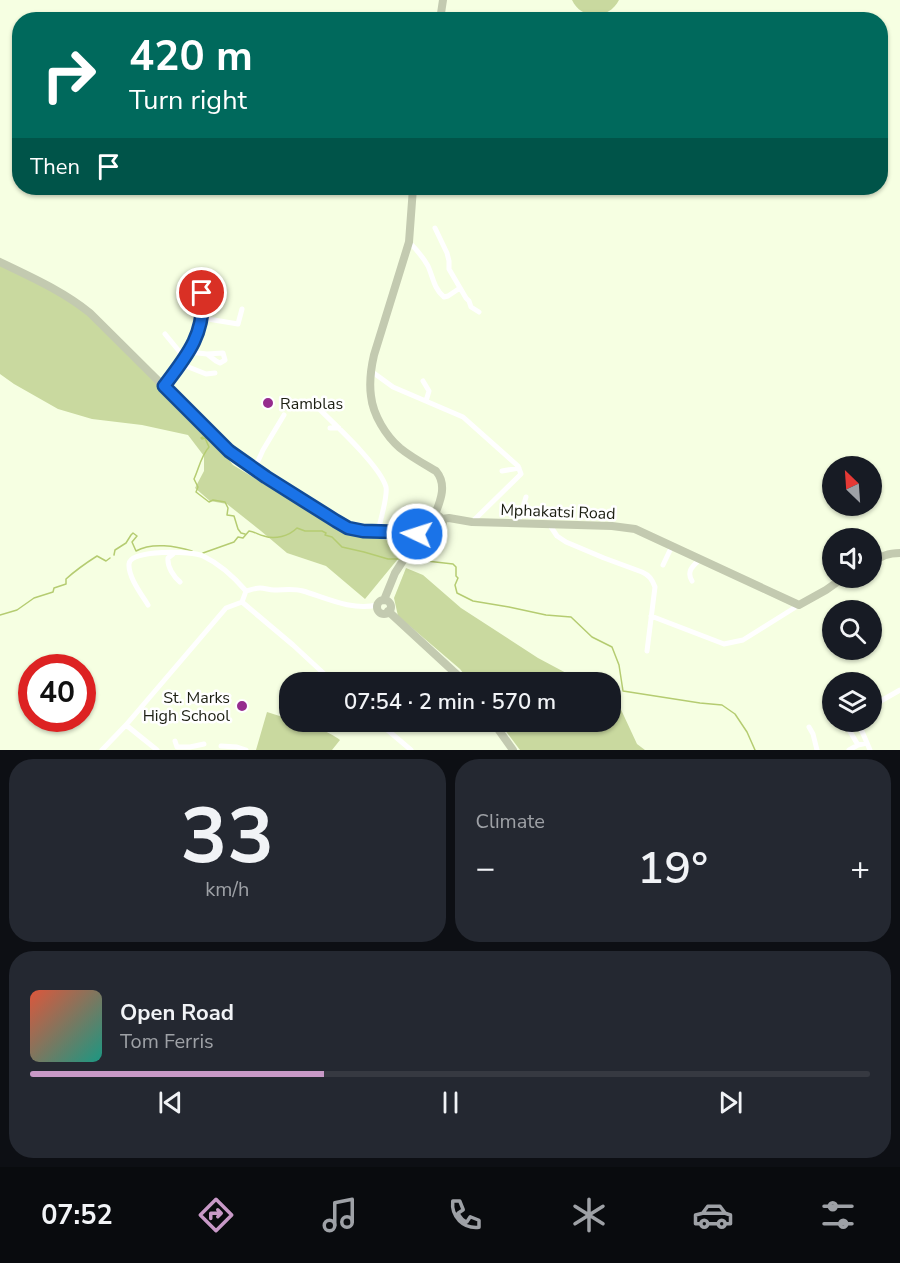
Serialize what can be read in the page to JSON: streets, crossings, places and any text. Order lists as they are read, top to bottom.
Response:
{
  "streets": {
    "street": ["Mphakatsi Road"]
  },
  "places": ["Ramblas", "St. Marks High School"],
  "north": "top left",
  "page": {
    "turn": ["420 m", "Turn right"],
    "then": "Then",
    "limit": "40",
    "trip": "07:54 · 2 min · 570 m",
    "tile": [
      ["33", "km/h"],
      "Climate"
    ],
    "heat": ["−", "19°", "+"],
    "song": ["Open Road", "Tom Ferris"],
    "tabs": "07:52"
  }
}
